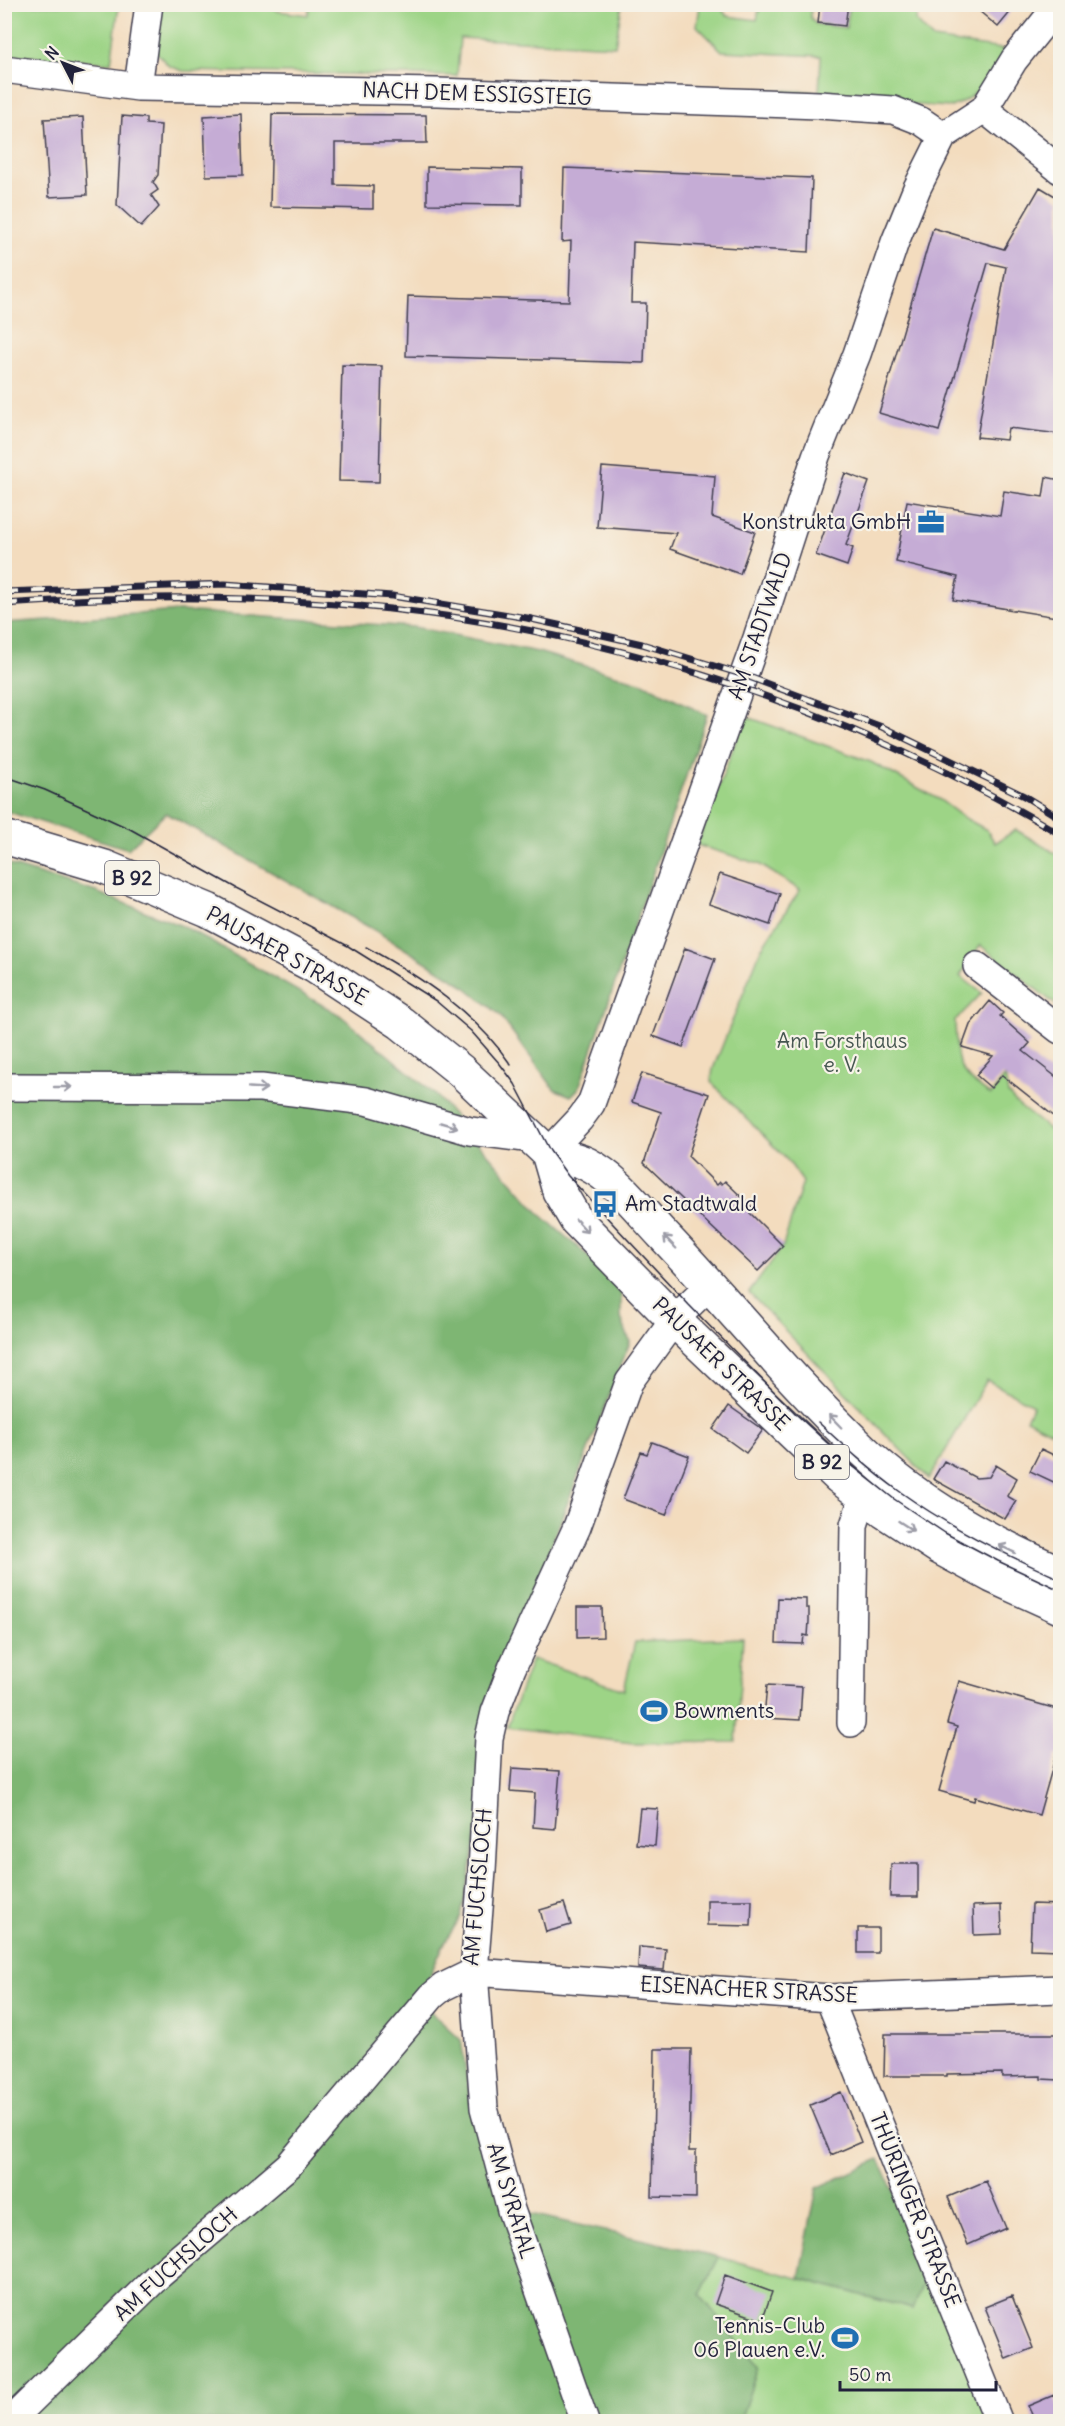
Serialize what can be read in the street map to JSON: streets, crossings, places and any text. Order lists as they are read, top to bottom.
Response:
{
  "streets": {
    "main road": ["B 92", "PAUSAER STRASSE"],
    "street": [
      "NACH DEM ESSIGSTEIG",
      "AM STADTWALD",
      "AM FUCHSLOCH",
      "EISENACHER STRASSE",
      "AM SYRATAL",
      "THÜRINGER STRASSE"
    ]
  },
  "crossings": [
    ["NACH DEM ESSIGSTEIG", "AM STADTWALD"],
    ["AM STADTWALD", "PAUSAER STRASSE"],
    ["PAUSAER STRASSE", "AM FUCHSLOCH"],
    ["AM FUCHSLOCH", "EISENACHER STRASSE"],
    ["AM FUCHSLOCH", "AM SYRATAL"],
    ["EISENACHER STRASSE", "AM SYRATAL"],
    ["EISENACHER STRASSE", "THÜRINGER STRASSE"]
  ],
  "parks": ["Am Forsthaus e. V."],
  "places": {
    "office": ["Konstrukta GmbH"],
    "bus stop": ["Am Stadtwald"],
    "sports": ["Bowments", "Tennis-Club 06 Plauen e.V."]
  },
  "scale_bar": "50 m",
  "north": "top left"
}
